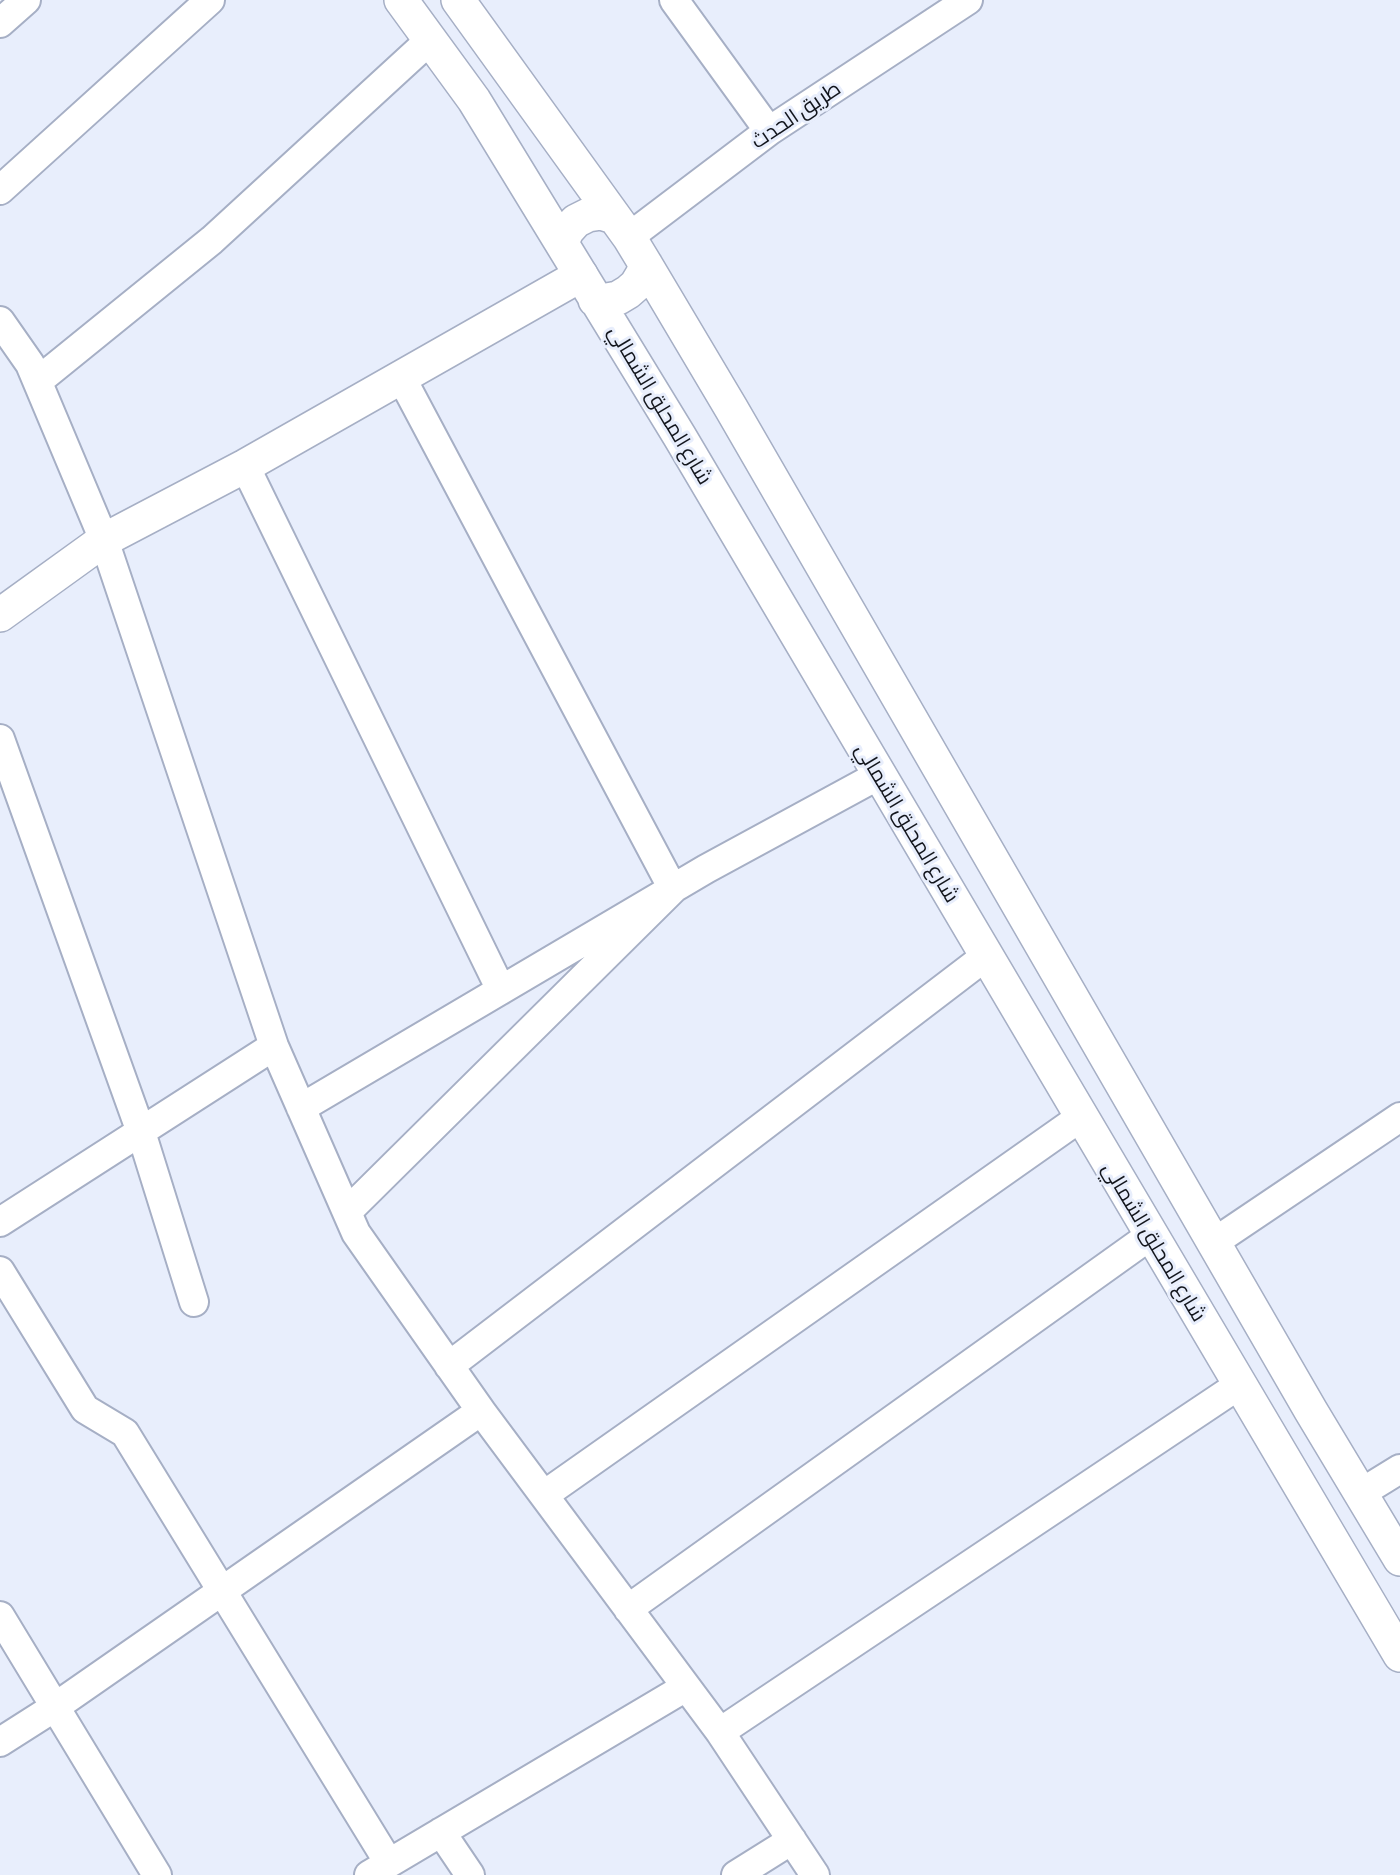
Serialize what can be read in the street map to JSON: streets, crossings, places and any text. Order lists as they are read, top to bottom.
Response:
{
  "streets": {
    "main road": ["شارع المحلق الشمالي"],
    "street": ["طريق الحدث"]
  },
  "crossings": [
    ["طريق الحدث", "شارع المحلق الشمالي"]
  ]
}
